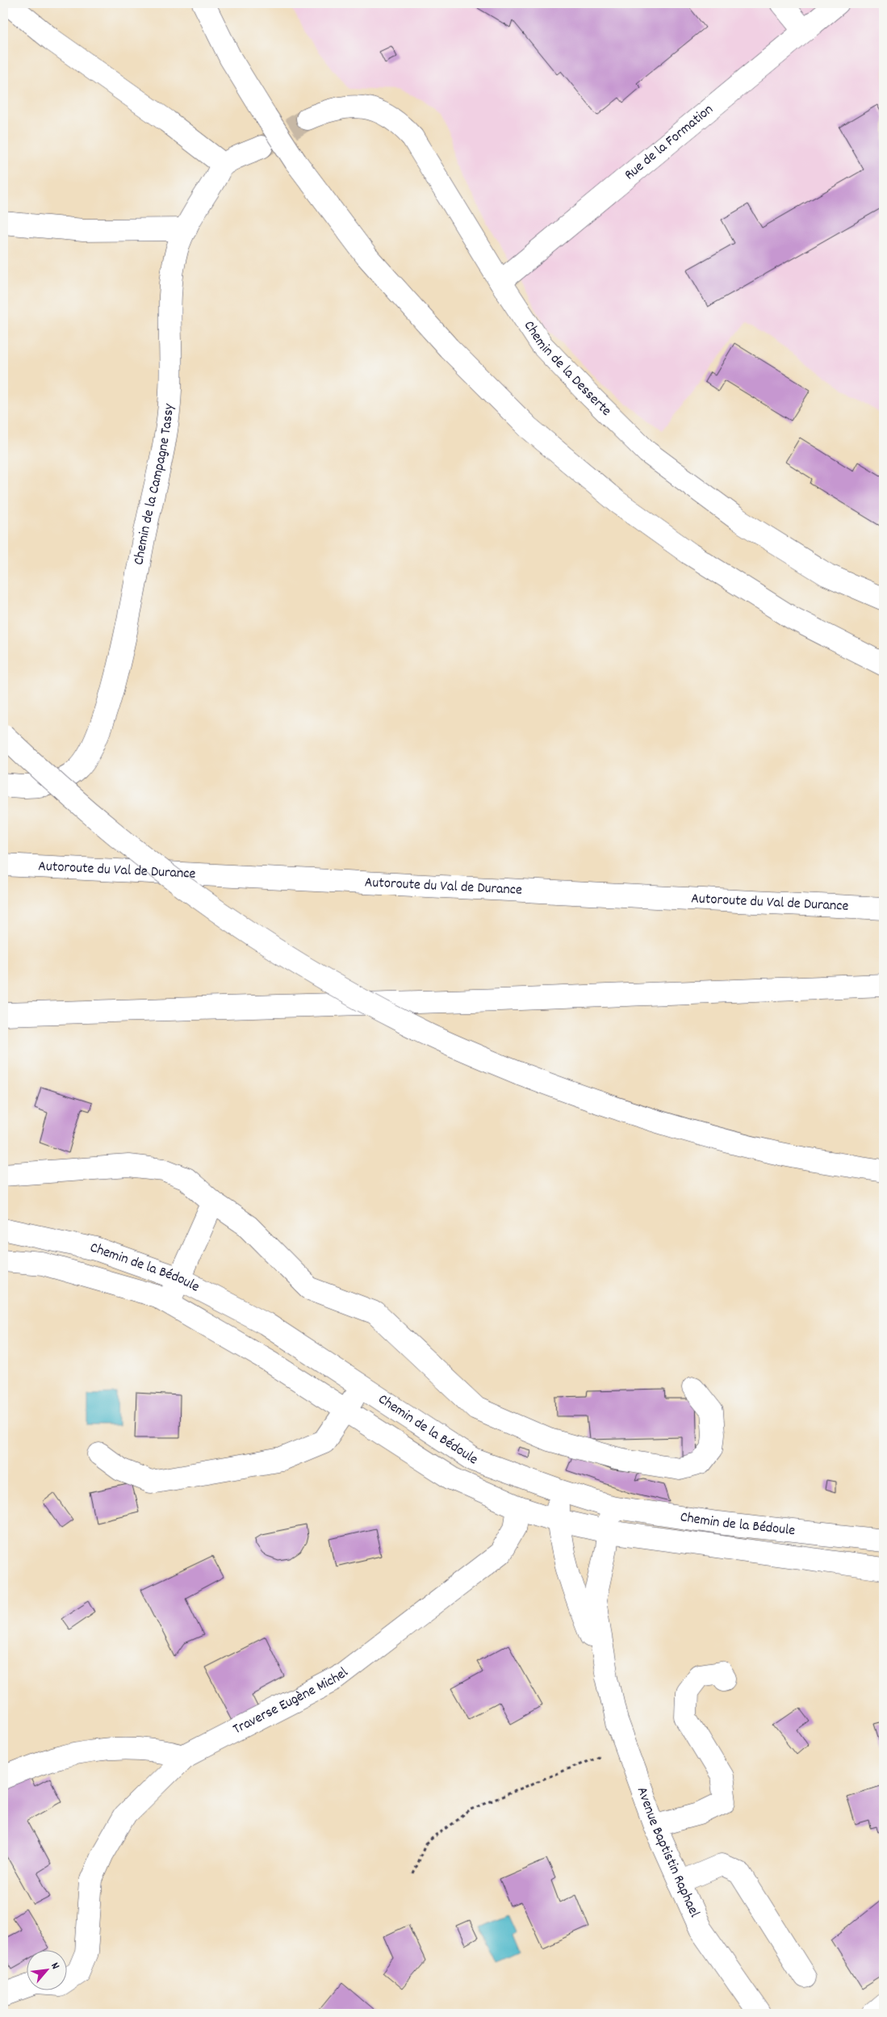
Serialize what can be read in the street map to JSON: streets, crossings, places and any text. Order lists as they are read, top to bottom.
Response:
{
  "streets": {
    "main road": [
      "Rue de la Formation",
      "Chemin de la Desserte",
      "Chemin de la Campagne Tassy",
      "Autoroute du Val de Durance",
      "Chemin de la Bédoule",
      "Traverse Eugène Michel",
      "Avenue Baptistin Raphael"
    ]
  },
  "crossings": [
    ["Rue de la Formation", "Chemin de la Desserte"],
    ["Chemin de la Bédoule", "Traverse Eugène Michel"],
    ["Chemin de la Bédoule", "Avenue Baptistin Raphael"]
  ],
  "north": "top right"
}
